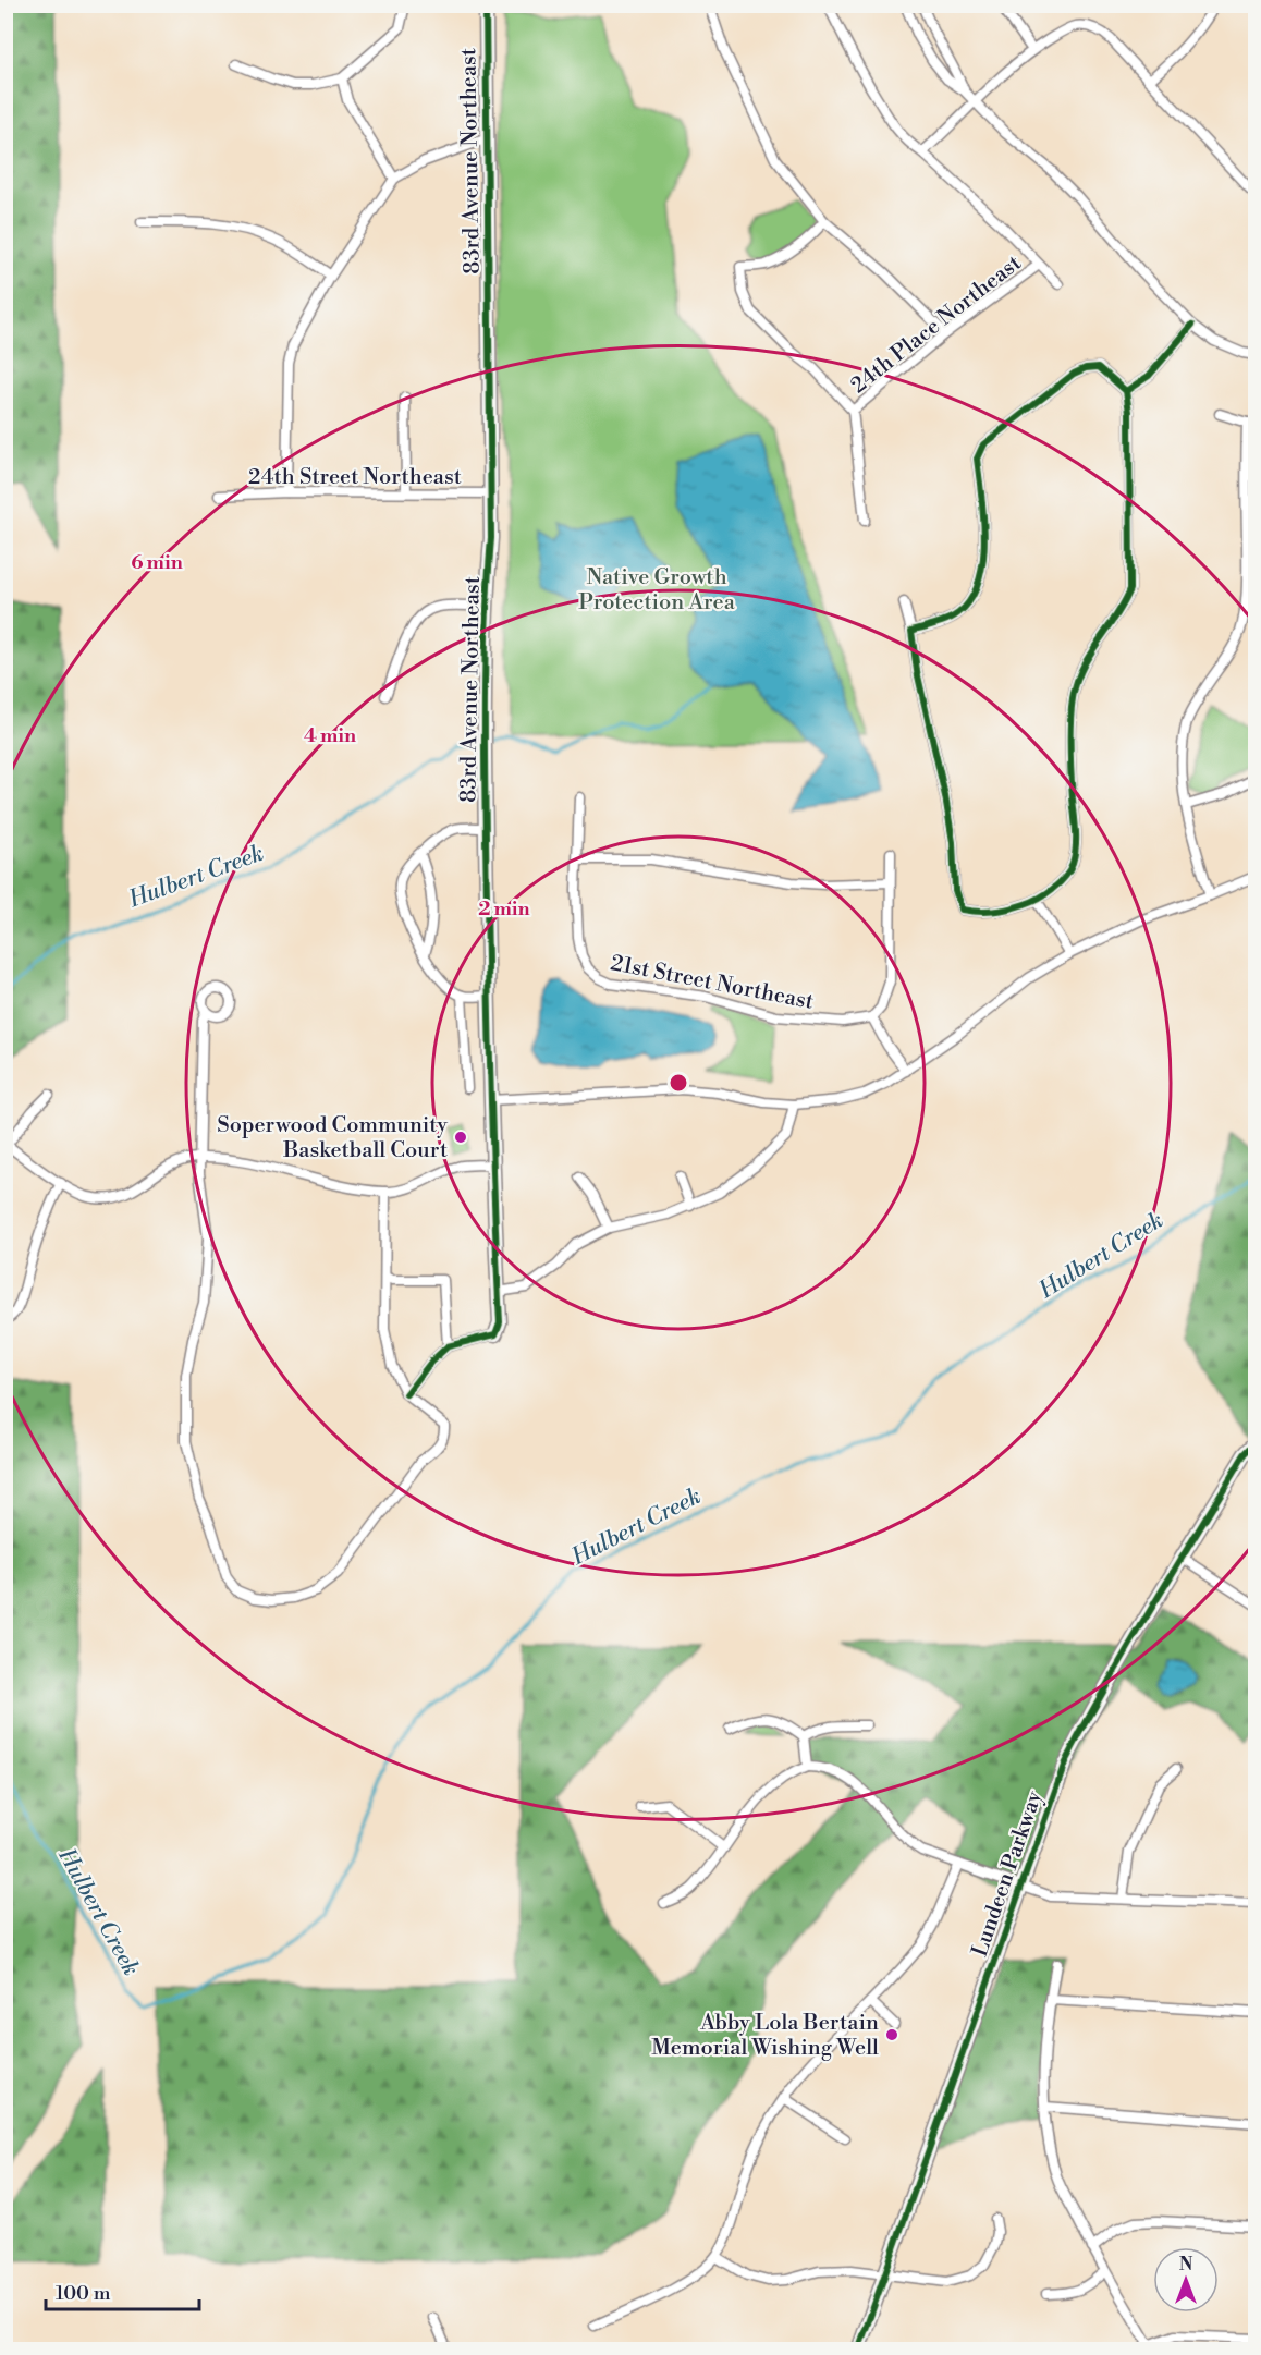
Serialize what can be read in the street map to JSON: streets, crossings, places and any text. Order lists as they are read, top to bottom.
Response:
{
  "streets": {
    "street": [
      "83rd Avenue Northeast",
      "24th Place Northeast",
      "24th Street Northeast",
      "21st Street Northeast",
      "Lundeen Parkway"
    ]
  },
  "crossings": [
    ["83rd Avenue Northeast", "24th Street Northeast"]
  ],
  "water": ["Hulbert Creek"],
  "parks": ["Native Growth Protection Area"],
  "places": ["Soperwood Community Basketball Court", "Abby Lola Bertain Memorial Wishing Well"],
  "scale_bar": "100 m",
  "north": "top",
  "rings": ["6 min", "4 min", "2 min"]
}
